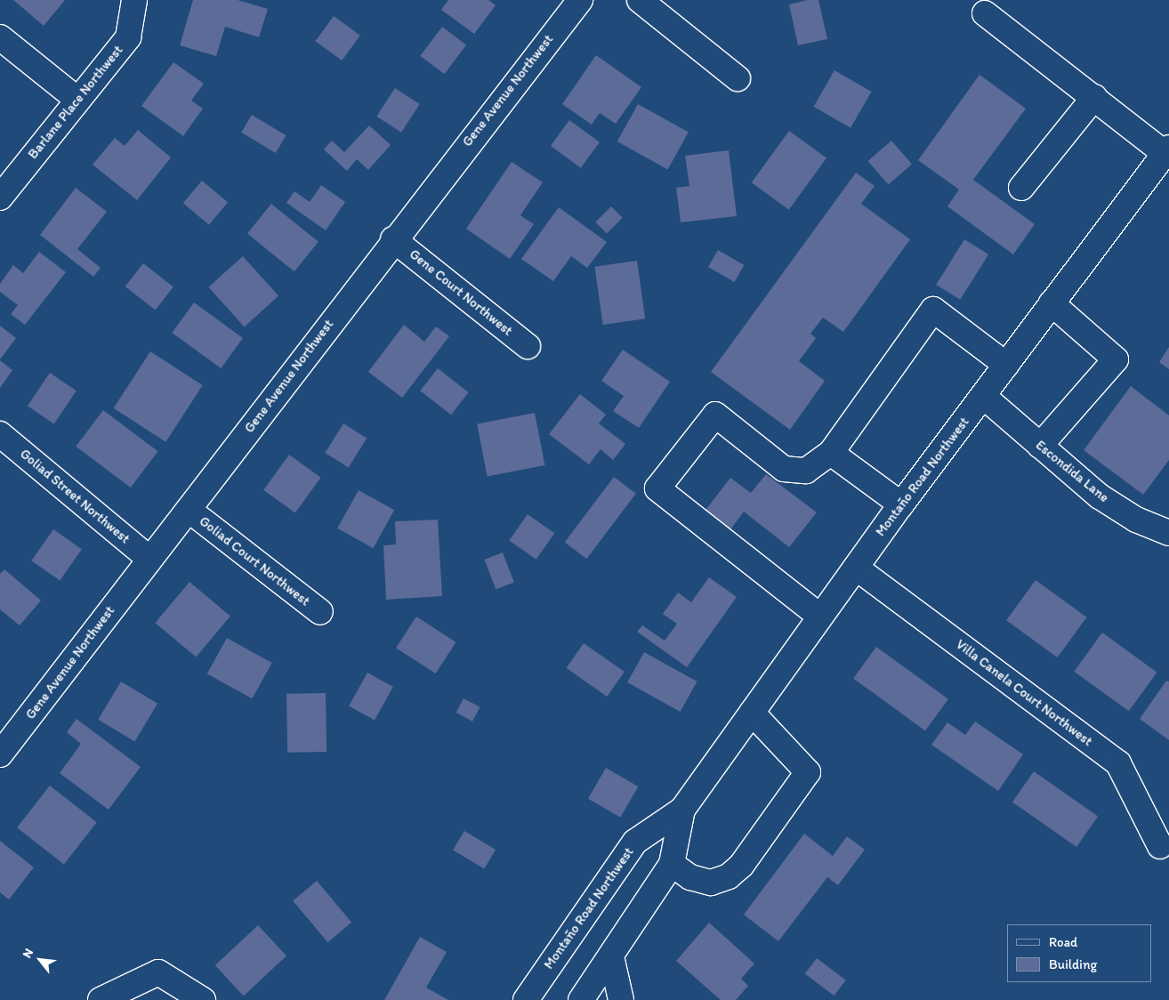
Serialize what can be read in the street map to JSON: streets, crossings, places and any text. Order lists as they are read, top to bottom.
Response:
{
  "streets": {
    "street": [
      "Gene Avenue Northwest",
      "Barlane Place Northwest",
      "Gene Court Northwest",
      "Escondida Lane",
      "Montaño Road Northwest",
      "Goliad Street Northwest",
      "Goliad Court Northwest",
      "Villa Canela Court Northwest"
    ]
  },
  "crossings": [
    ["Gene Avenue Northwest", "Gene Court Northwest"],
    ["Gene Avenue Northwest", "Goliad Street Northwest"],
    ["Gene Avenue Northwest", "Goliad Court Northwest"],
    ["Escondida Lane", "Montaño Road Northwest"],
    ["Montaño Road Northwest", "Villa Canela Court Northwest"]
  ],
  "legend": ["Road", "Building"],
  "north": "top left"
}
